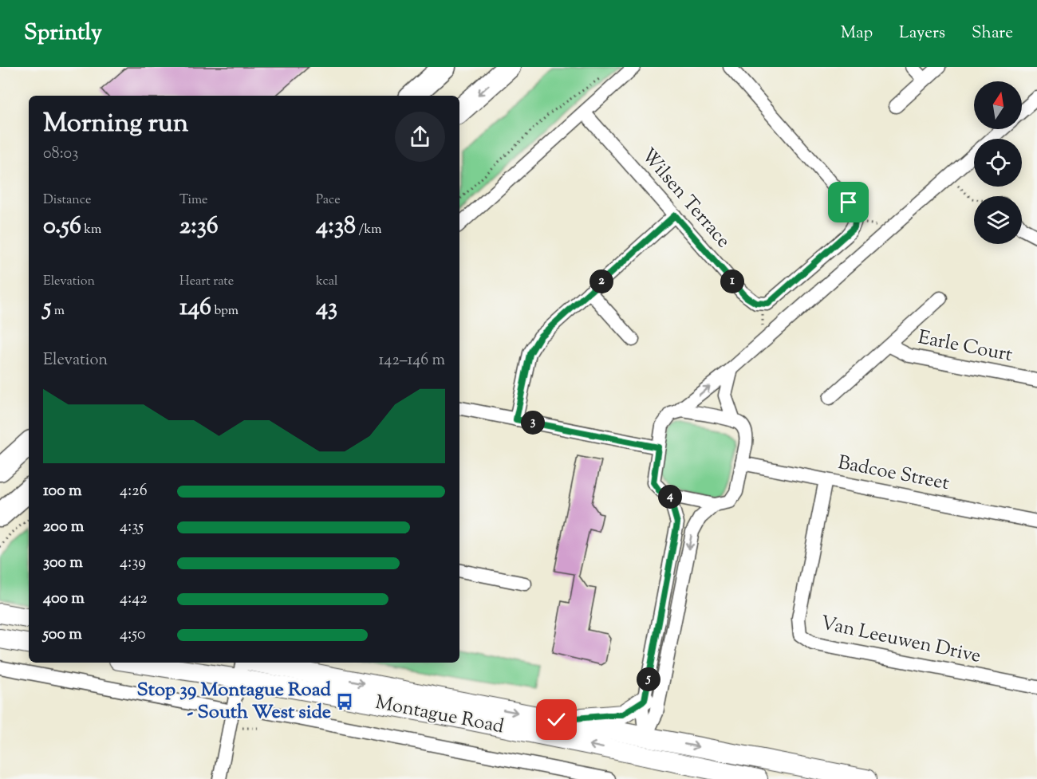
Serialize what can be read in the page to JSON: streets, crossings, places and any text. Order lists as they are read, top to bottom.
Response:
{
  "streets": {
    "main road": ["Montague Road"],
    "street": [
      "Wilsen Terrace",
      "Earle Court",
      "Badcoe Street",
      "Van Leeuwen Drive"
    ]
  },
  "crossings": [
    ["Badcoe Street", "Van Leeuwen Drive"]
  ],
  "places": {
    "bus stop": ["Stop 39 Montague Road - South West side"]
  },
  "north": "top",
  "page": {
    "header": "Sprintly",
    "nav": ["Map", "Layers", "Share"],
    "heading": ["Morning run", "08:03"],
    "stats": [
      ["Distance", "0.56 km"],
      ["Time", "2:36"],
      ["Pace", "4:38 /km"],
      ["Elevation", "5 m"],
      ["Heart rate", "146 bpm"],
      ["kcal", "43"]
    ],
    "pins": [
      "1",
      "2",
      "3",
      "4",
      "5"
    ],
    "chart": ["Elevation", "142–146 m"],
    "list": [
      {
        "name": "100 m",
        "note": "4:26"
      },
      {
        "name": "200 m",
        "note": "4:35"
      },
      {
        "name": "300 m",
        "note": "4:39"
      },
      {
        "name": "400 m",
        "note": "4:42"
      },
      {
        "name": "500 m",
        "note": "4:50"
      }
    ]
  }
}
